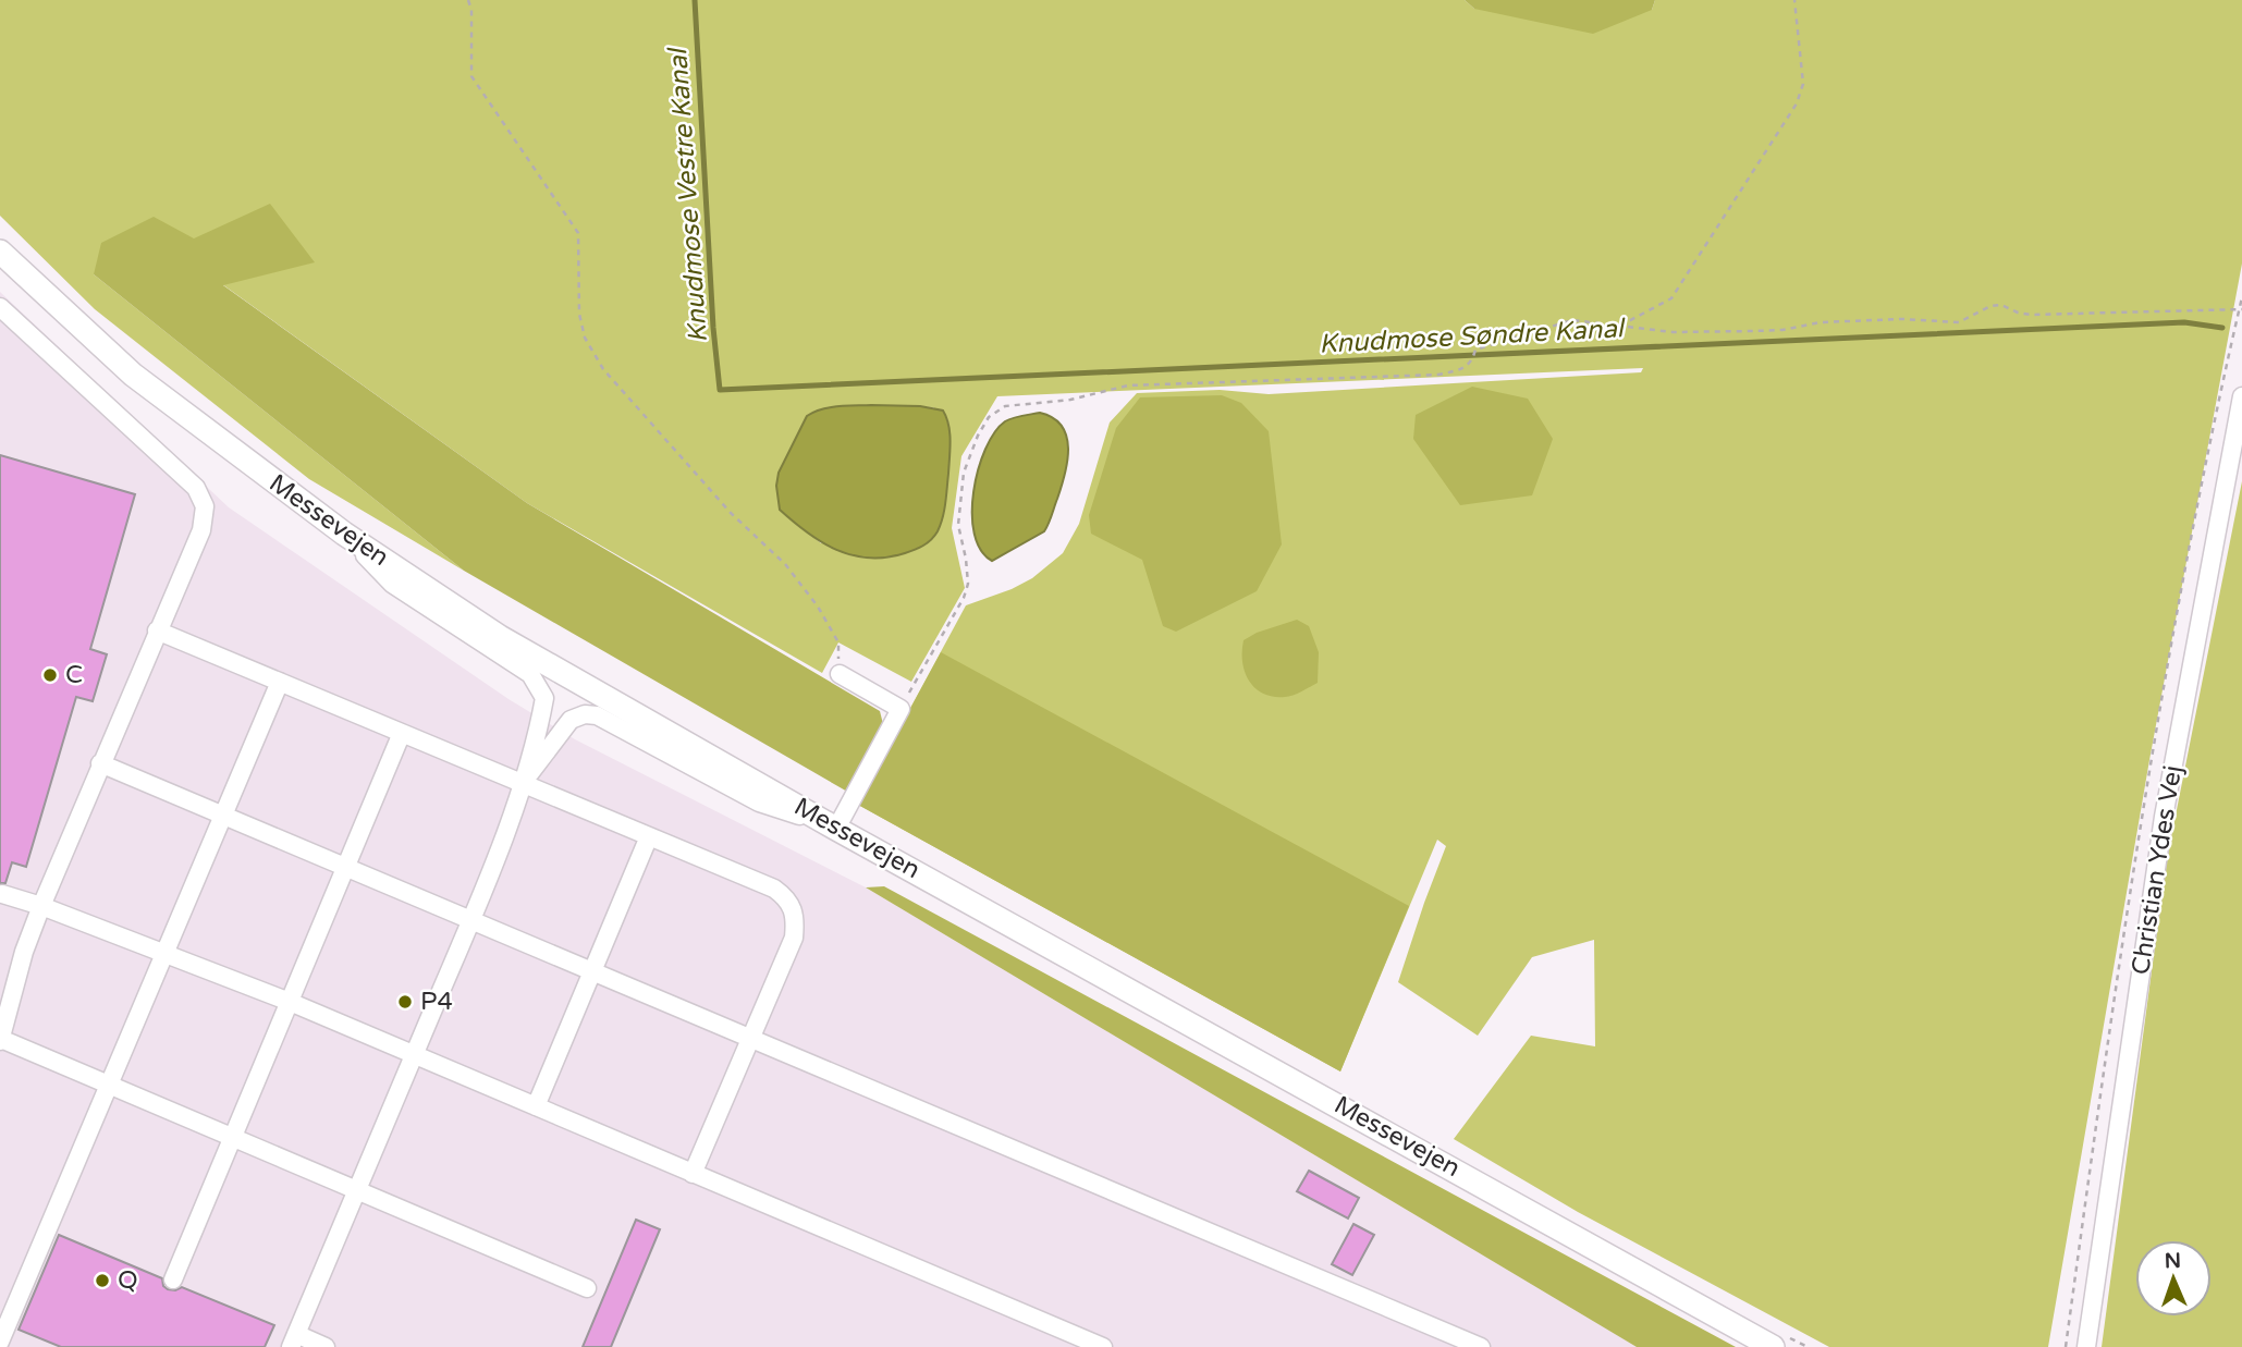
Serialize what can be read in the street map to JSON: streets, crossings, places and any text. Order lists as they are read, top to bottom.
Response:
{
  "streets": {
    "main road": ["Messevejen"],
    "street": ["Christian Ydes Vej"]
  },
  "water": ["Knudmose Vestre Kanal", "Knudmose Søndre Kanal"],
  "places": ["C", "P4", "Q"],
  "north": "top"
}
